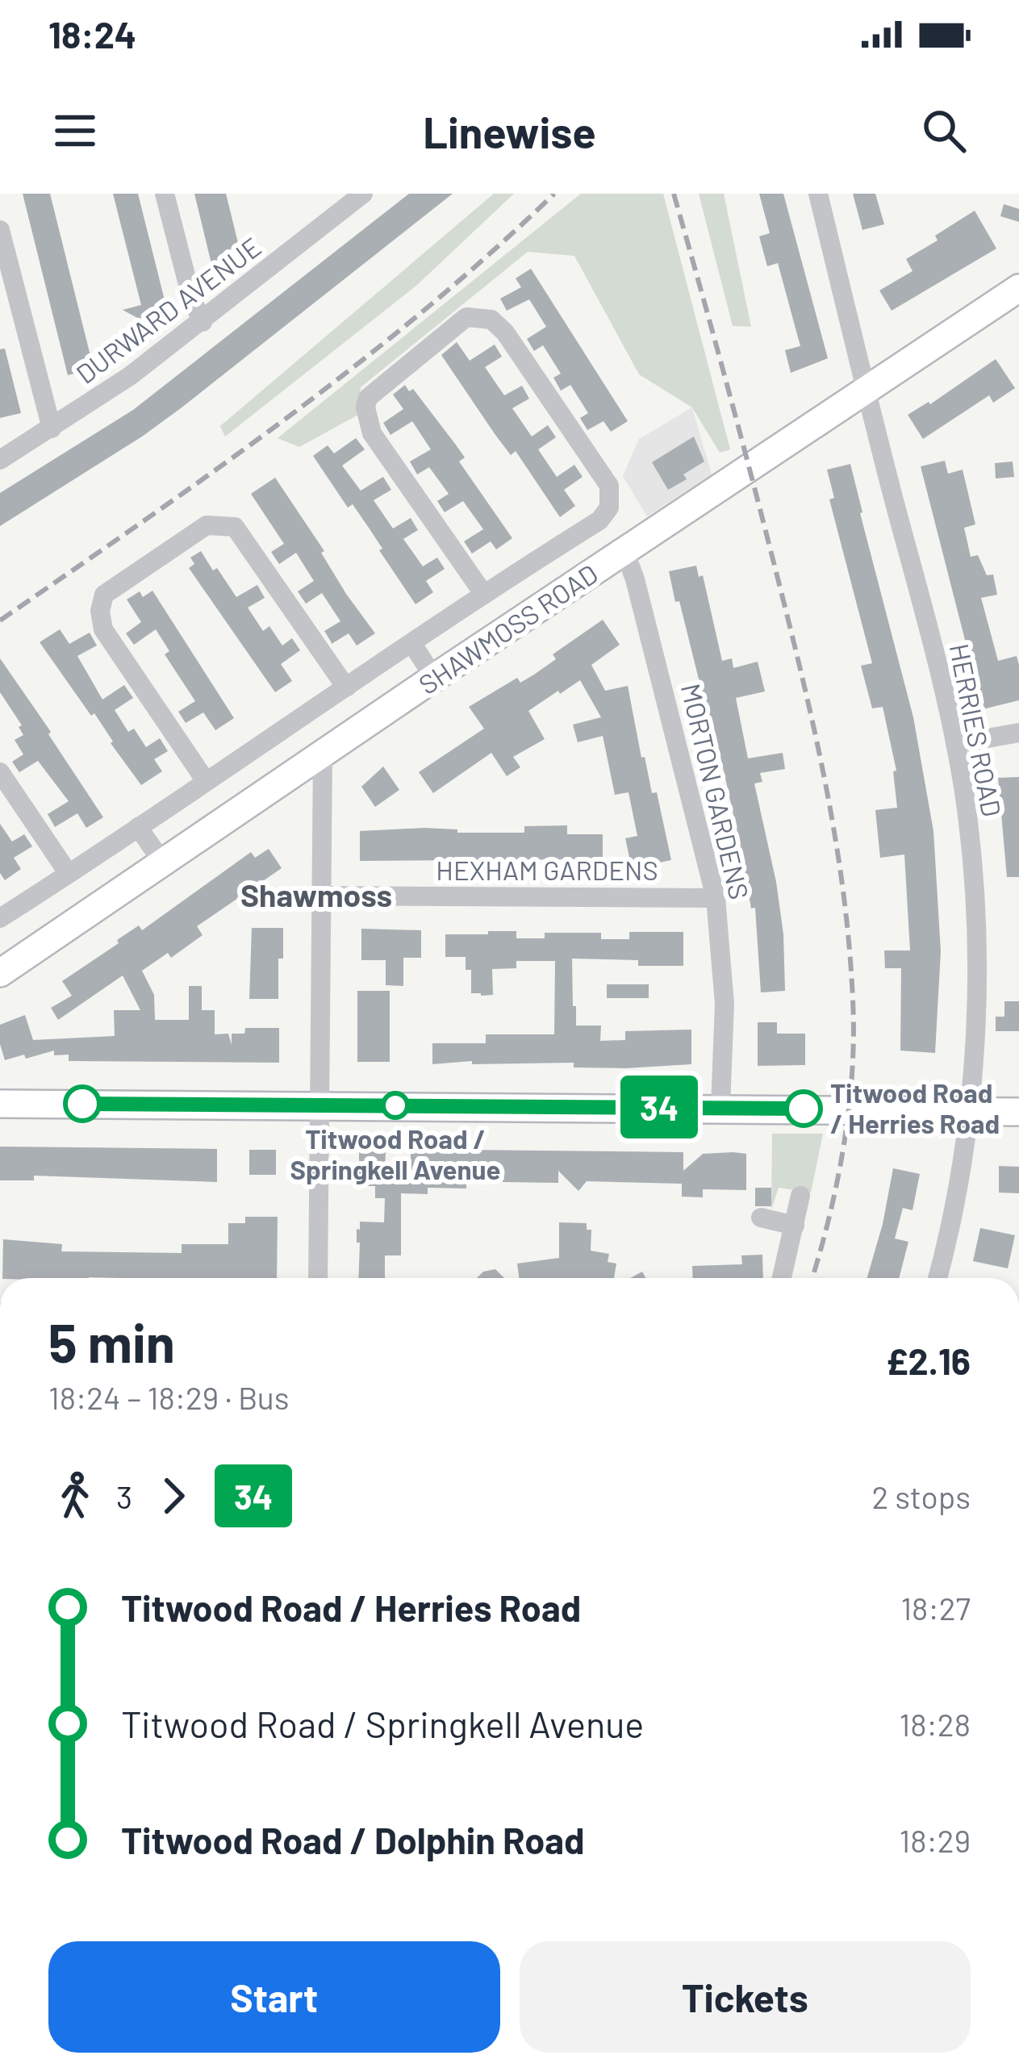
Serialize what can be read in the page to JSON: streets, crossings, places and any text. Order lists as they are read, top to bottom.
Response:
{
  "streets": {
    "street": [
      "DURWARD AVENUE",
      "SHAWMOSS ROAD",
      "HERRIES ROAD",
      "MORTON GARDENS",
      "HEXHAM GARDENS"
    ]
  },
  "crossings": [
    ["SHAWMOSS ROAD", "HERRIES ROAD"],
    ["SHAWMOSS ROAD", "MORTON GARDENS"],
    ["MORTON GARDENS", "HEXHAM GARDENS"]
  ],
  "districts": ["Shawmoss"],
  "places": ["Titwood Road / Springkell Avenue", "Titwood Road / Herries Road"],
  "lines": ["bus line 34"],
  "page": {
    "status": "18:24",
    "header": "Linewise",
    "on_map": "34",
    "heading": ["5 min", "18:24 – 18:29 · Bus", "£2.16"],
    "legs": ["3", "34", "2 stops"],
    "list": [
      {
        "name": "Titwood Road / Herries Road",
        "value": "18:27"
      },
      {
        "name": "Titwood Road / Springkell Avenue",
        "value": "18:28"
      },
      {
        "name": "Titwood Road / Dolphin Road",
        "value": "18:29"
      }
    ],
    "buttons": ["Start", "Tickets"]
  }
}
